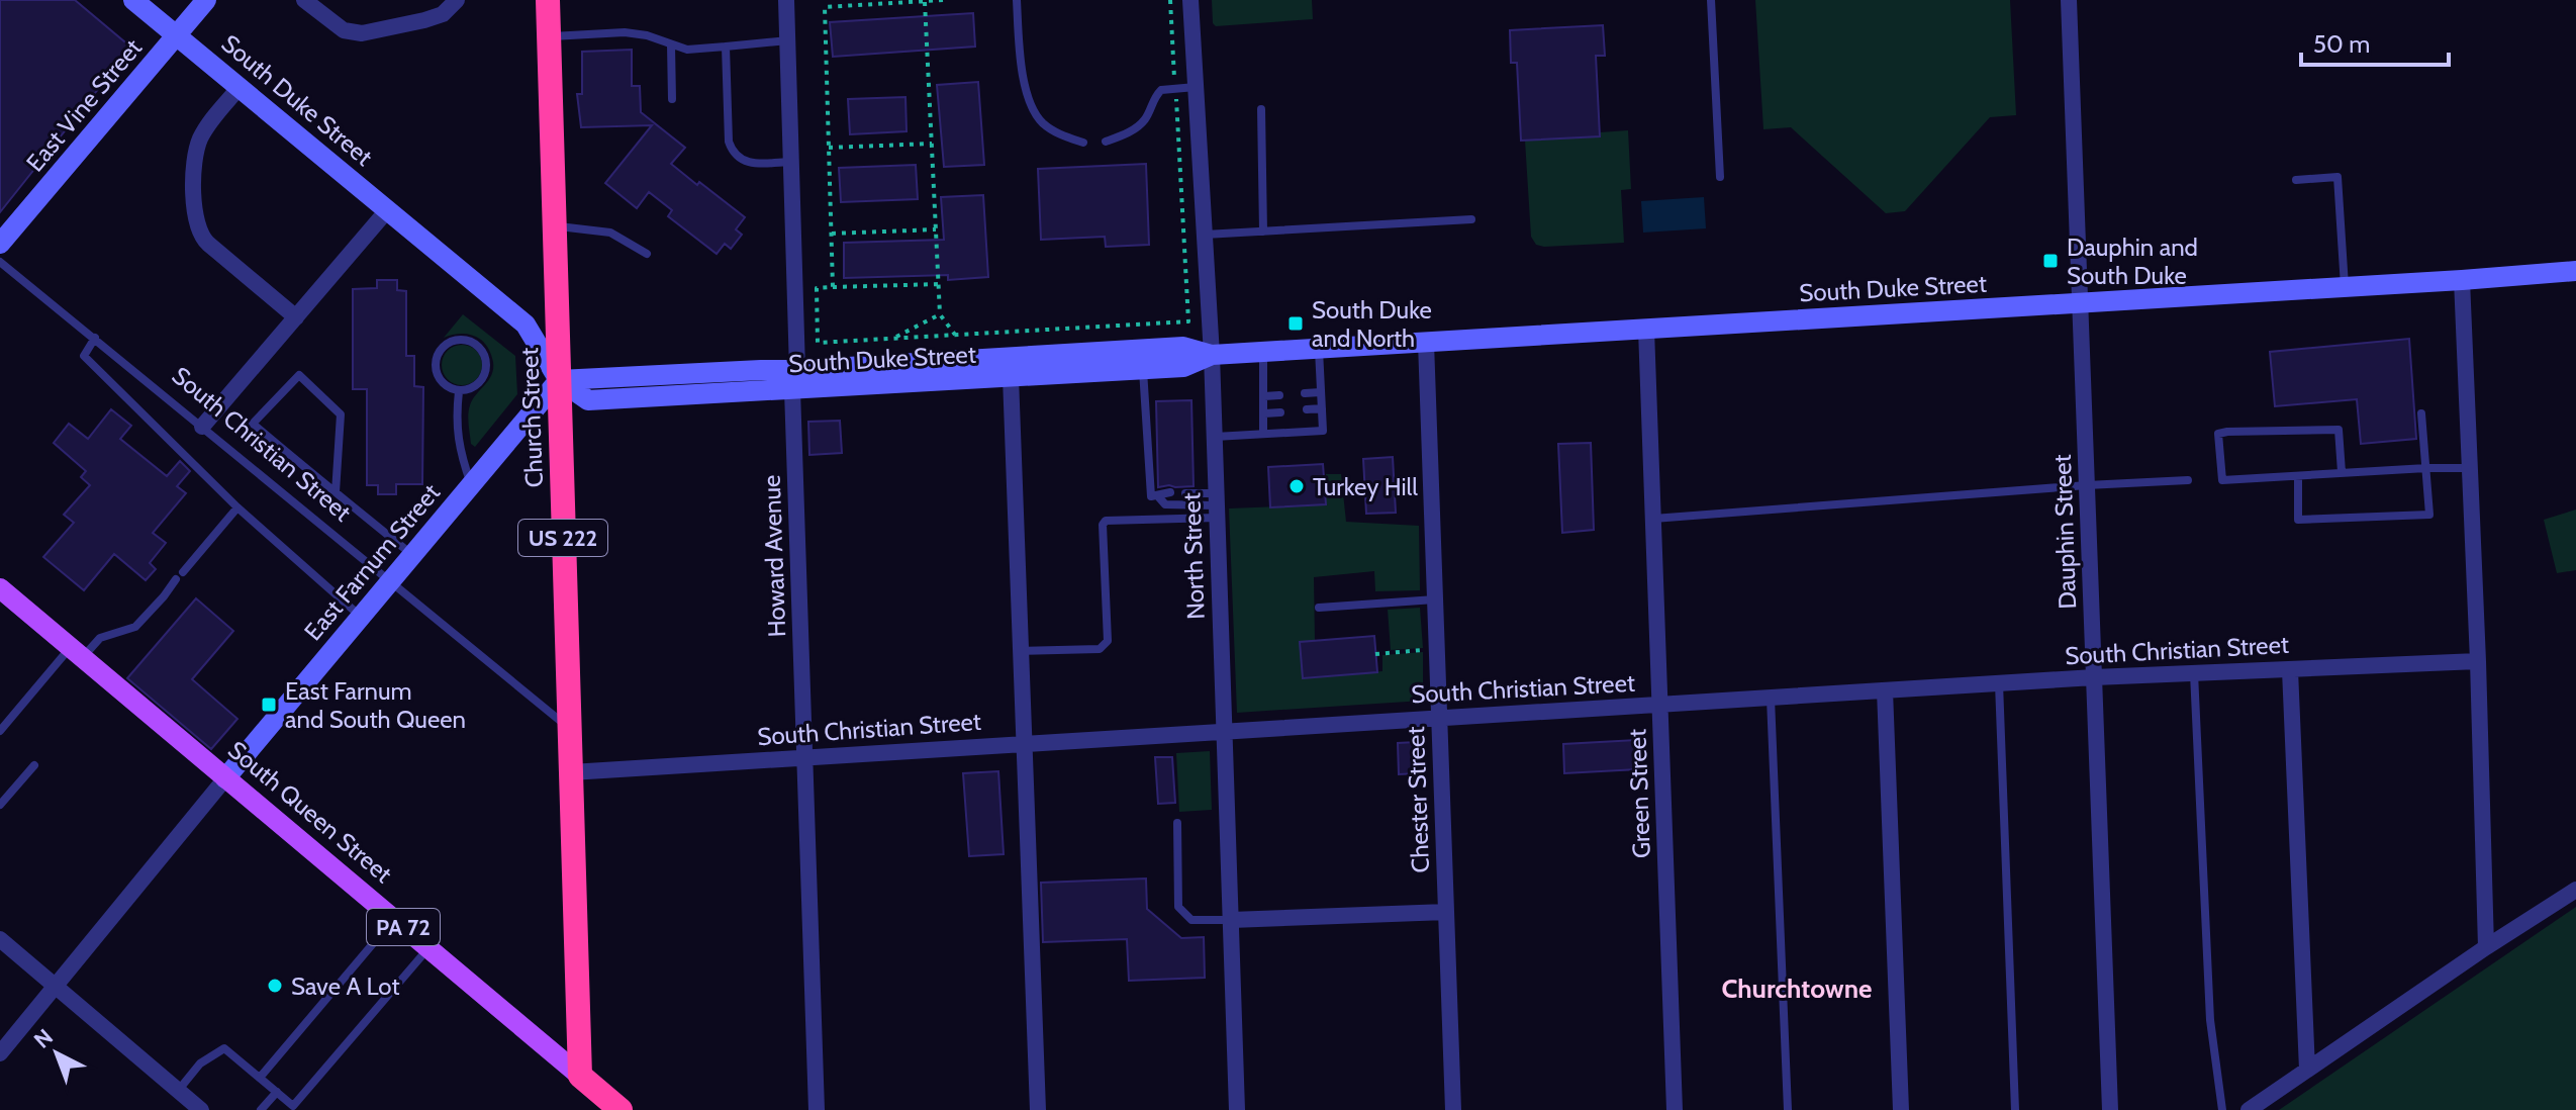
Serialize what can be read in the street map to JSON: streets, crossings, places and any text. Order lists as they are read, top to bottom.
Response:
{
  "streets": {
    "highway": ["Church Street", "US 222", "South Queen Street"],
    "main road": [
      "South Duke Street",
      "East Vine Street",
      "East Farnum Street",
      "PA 72"
    ],
    "street": [
      "South Christian Street",
      "Dauphin Street",
      "Howard Avenue",
      "North Street",
      "Green Street",
      "Chester Street"
    ]
  },
  "crossings": [
    ["South Duke Street", "East Vine Street"],
    ["South Duke Street", "Church Street"],
    ["South Duke Street", "Dauphin Street"],
    ["South Duke Street", "Howard Avenue"],
    ["South Duke Street", "North Street"],
    ["South Duke Street", "East Farnum Street"],
    ["South Duke Street", "Green Street"],
    ["South Duke Street", "Chester Street"],
    ["Church Street", "South Christian Street"],
    ["Church Street", "East Farnum Street"],
    ["Church Street", "South Queen Street"],
    ["South Christian Street", "Dauphin Street"],
    ["South Christian Street", "Howard Avenue"],
    ["South Christian Street", "North Street"],
    ["South Christian Street", "East Farnum Street"],
    ["South Christian Street", "Green Street"],
    ["South Christian Street", "Chester Street"],
    ["East Farnum Street", "South Queen Street"]
  ],
  "districts": ["Churchtowne"],
  "places": {
    "transit": ["Dauphin and South Duke", "South Duke and North", "East Farnum and South Queen"],
    "other": ["Turkey Hill", "Save A Lot"]
  },
  "scale_bar": "50 m",
  "north": "top left"
}
